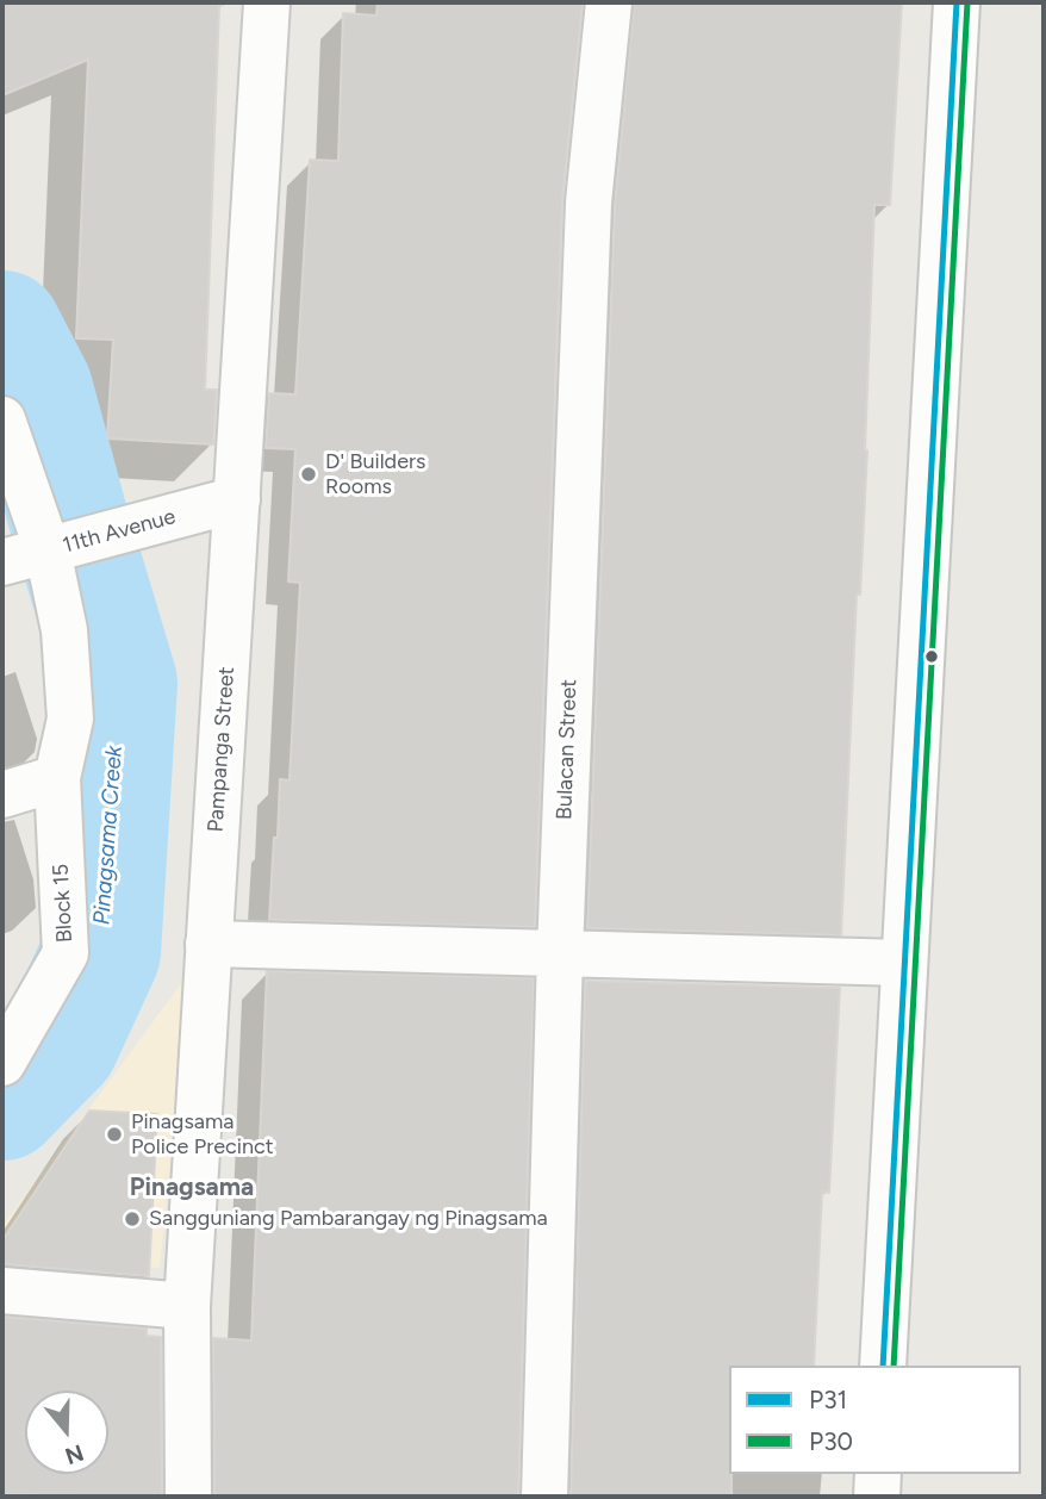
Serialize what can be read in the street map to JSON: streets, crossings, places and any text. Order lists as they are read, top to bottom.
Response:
{
  "streets": {
    "street": [
      "11th Avenue",
      "Pampanga Street",
      "Bulacan Street",
      "Block 15"
    ]
  },
  "crossings": [
    ["11th Avenue", "Pampanga Street"],
    ["11th Avenue", "Block 15"]
  ],
  "districts": ["Pinagsama"],
  "water": ["Pinagsama Creek"],
  "places": ["D' Builders Rooms", "Pinagsama Police Precinct", "Sangguniang Pambarangay ng Pinagsama"],
  "lines": ["transit line P31", "transit line P30"],
  "legend": ["P31", "P30"],
  "north": "bottom"
}
